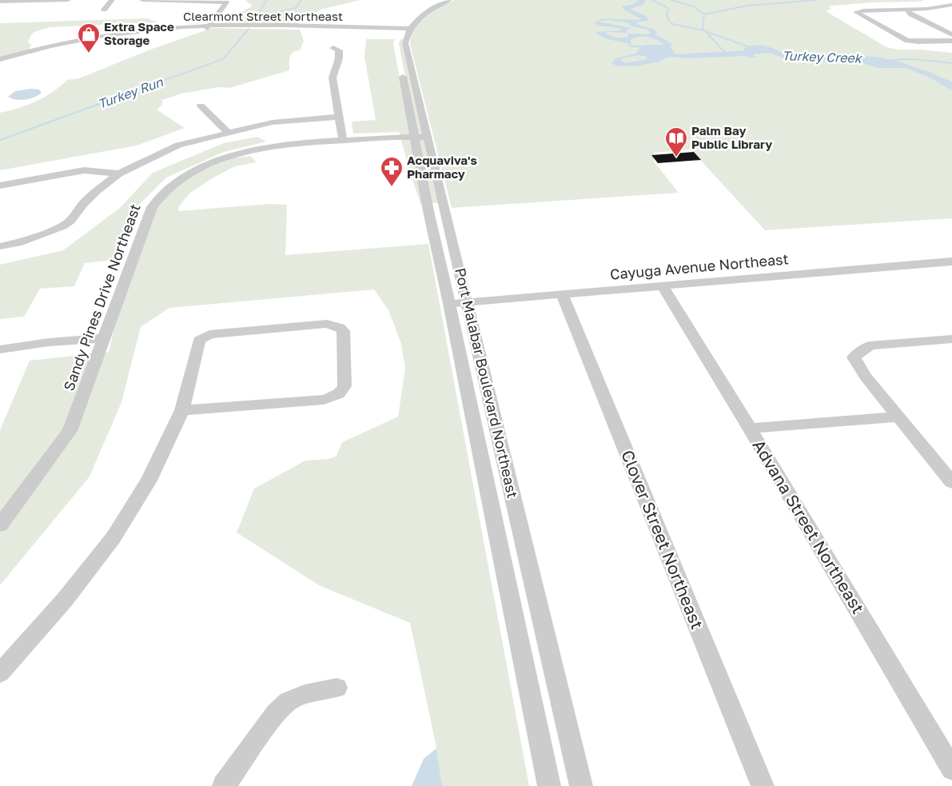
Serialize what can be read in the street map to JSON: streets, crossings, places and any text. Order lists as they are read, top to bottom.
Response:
{
  "streets": {
    "street": [
      "Clearmont Street Northeast",
      "Cayuga Avenue Northeast",
      "Sandy Pines Drive Northeast",
      "Port Malabar Boulevard Northeast",
      "Advana Street Northeast",
      "Clover Street Northeast"
    ]
  },
  "crossings": [
    ["Clearmont Street Northeast", "Port Malabar Boulevard Northeast"],
    ["Cayuga Avenue Northeast", "Port Malabar Boulevard Northeast"],
    ["Cayuga Avenue Northeast", "Advana Street Northeast"],
    ["Cayuga Avenue Northeast", "Clover Street Northeast"],
    ["Sandy Pines Drive Northeast", "Port Malabar Boulevard Northeast"]
  ],
  "water": ["Turkey Creek", "Turkey Run"],
  "places": {
    "shop": ["Extra Space Storage"],
    "library": ["Palm Bay Public Library"],
    "pharmacy": ["Acquaviva's Pharmacy"]
  }
}
